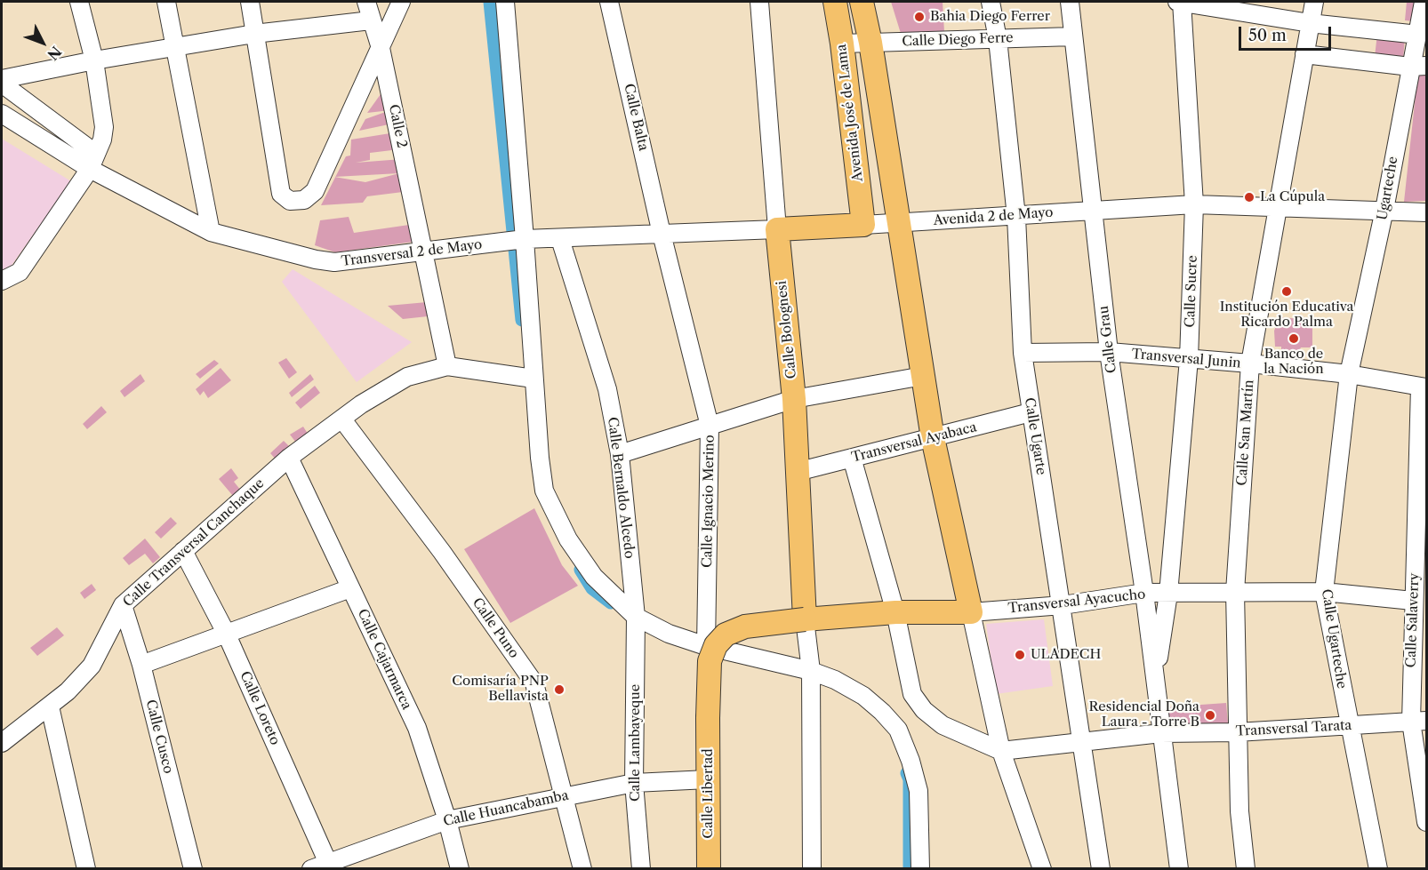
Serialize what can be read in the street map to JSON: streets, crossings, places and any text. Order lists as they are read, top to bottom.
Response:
{
  "streets": {
    "main road": [
      "Avenida José de Lama",
      "Avenida 2 de Mayo",
      "Calle Bolognesi",
      "Transversal Ayacucho",
      "Calle Libertad"
    ],
    "street": [
      "Calle Diego Ferre",
      "Calle Balta",
      "Calle 2",
      "Ugarteche",
      "Transversal 2 de Mayo",
      "Calle Sucre",
      "Calle Grau",
      "Transversal Junin",
      "Calle San Martín",
      "Calle Ugarte",
      "Transversal Ayabaca",
      "Calle Bernaldo Alcedo",
      "Calle Ignacio Merino",
      "Calle Transversal Canchaque",
      "Calle Salaverry",
      "Calle Puno",
      "Calle Ugarteche",
      "Calle Cajarmarca",
      "Calle Loreto",
      "Transversal Tarata",
      "Calle Cusco",
      "Calle Lambayeque",
      "Calle Huancabamba"
    ]
  },
  "crossings": [
    ["Calle Diego Ferre", "Avenida José de Lama"],
    ["Calle Diego Ferre", "Calle Grau"],
    ["Calle Diego Ferre", "Calle Ugarte"],
    ["Avenida José de Lama", "Avenida 2 de Mayo"],
    ["Calle Balta", "Avenida 2 de Mayo"],
    ["Calle Balta", "Calle Ignacio Merino"],
    ["Calle 2", "Transversal 2 de Mayo"],
    ["Calle 2", "Calle Transversal Canchaque"],
    ["Ugarteche", "Avenida 2 de Mayo"],
    ["Ugarteche", "Transversal Junin"],
    ["Ugarteche", "Calle Ugarteche"],
    ["Avenida 2 de Mayo", "Transversal 2 de Mayo"],
    ["Avenida 2 de Mayo", "Calle Sucre"],
    ["Avenida 2 de Mayo", "Calle Bolognesi"],
    ["Avenida 2 de Mayo", "Calle Grau"],
    ["Avenida 2 de Mayo", "Calle San Martín"],
    ["Avenida 2 de Mayo", "Calle Ugarte"],
    ["Avenida 2 de Mayo", "Calle Bernaldo Alcedo"],
    ["Avenida 2 de Mayo", "Calle Ignacio Merino"],
    ["Transversal 2 de Mayo", "Calle Bernaldo Alcedo"],
    ["Calle Sucre", "Calle Grau"],
    ["Calle Sucre", "Transversal Junin"],
    ["Calle Sucre", "Transversal Ayacucho"],
    ["Calle Bolognesi", "Transversal Ayabaca"],
    ["Calle Bolognesi", "Transversal Ayacucho"],
    ["Calle Bolognesi", "Calle Libertad"],
    ["Calle Grau", "Transversal Junin"],
    ["Calle Grau", "Transversal Ayacucho"],
    ["Transversal Junin", "Calle San Martín"],
    ["Transversal Junin", "Calle Ugarte"],
    ["Transversal Junin", "Calle Salaverry"],
    ["Transversal Junin", "Calle Ugarteche"],
    ["Calle San Martín", "Transversal Ayacucho"],
    ["Calle San Martín", "Transversal Tarata"],
    ["Calle Ugarte", "Transversal Ayabaca"],
    ["Calle Ugarte", "Transversal Ayacucho"],
    ["Calle Ugarte", "Transversal Tarata"],
    ["Calle Bernaldo Alcedo", "Calle Lambayeque"],
    ["Calle Transversal Canchaque", "Calle Puno"],
    ["Calle Transversal Canchaque", "Calle Cajarmarca"],
    ["Calle Transversal Canchaque", "Calle Loreto"],
    ["Calle Transversal Canchaque", "Calle Cusco"],
    ["Transversal Ayacucho", "Calle Salaverry"],
    ["Transversal Ayacucho", "Calle Ugarteche"],
    ["Transversal Ayacucho", "Calle Libertad"],
    ["Calle Salaverry", "Transversal Tarata"],
    ["Calle Puno", "Calle Huancabamba"],
    ["Calle Ugarteche", "Transversal Tarata"],
    ["Calle Cajarmarca", "Calle Huancabamba"],
    ["Calle Loreto", "Calle Huancabamba"],
    ["Calle Lambayeque", "Calle Huancabamba"],
    ["Calle Libertad", "Calle Huancabamba"]
  ],
  "places": [
    "Bahia Diego Ferrer",
    "La Cúpula",
    "Institución Educativa Ricardo Palma",
    "Banco de la Nación",
    "ULADECH",
    "Comisaría PNP Bellavista",
    "Residencial Doña Laura - Torre B"
  ],
  "scale_bar": "50 m",
  "north": "bottom right"
}
